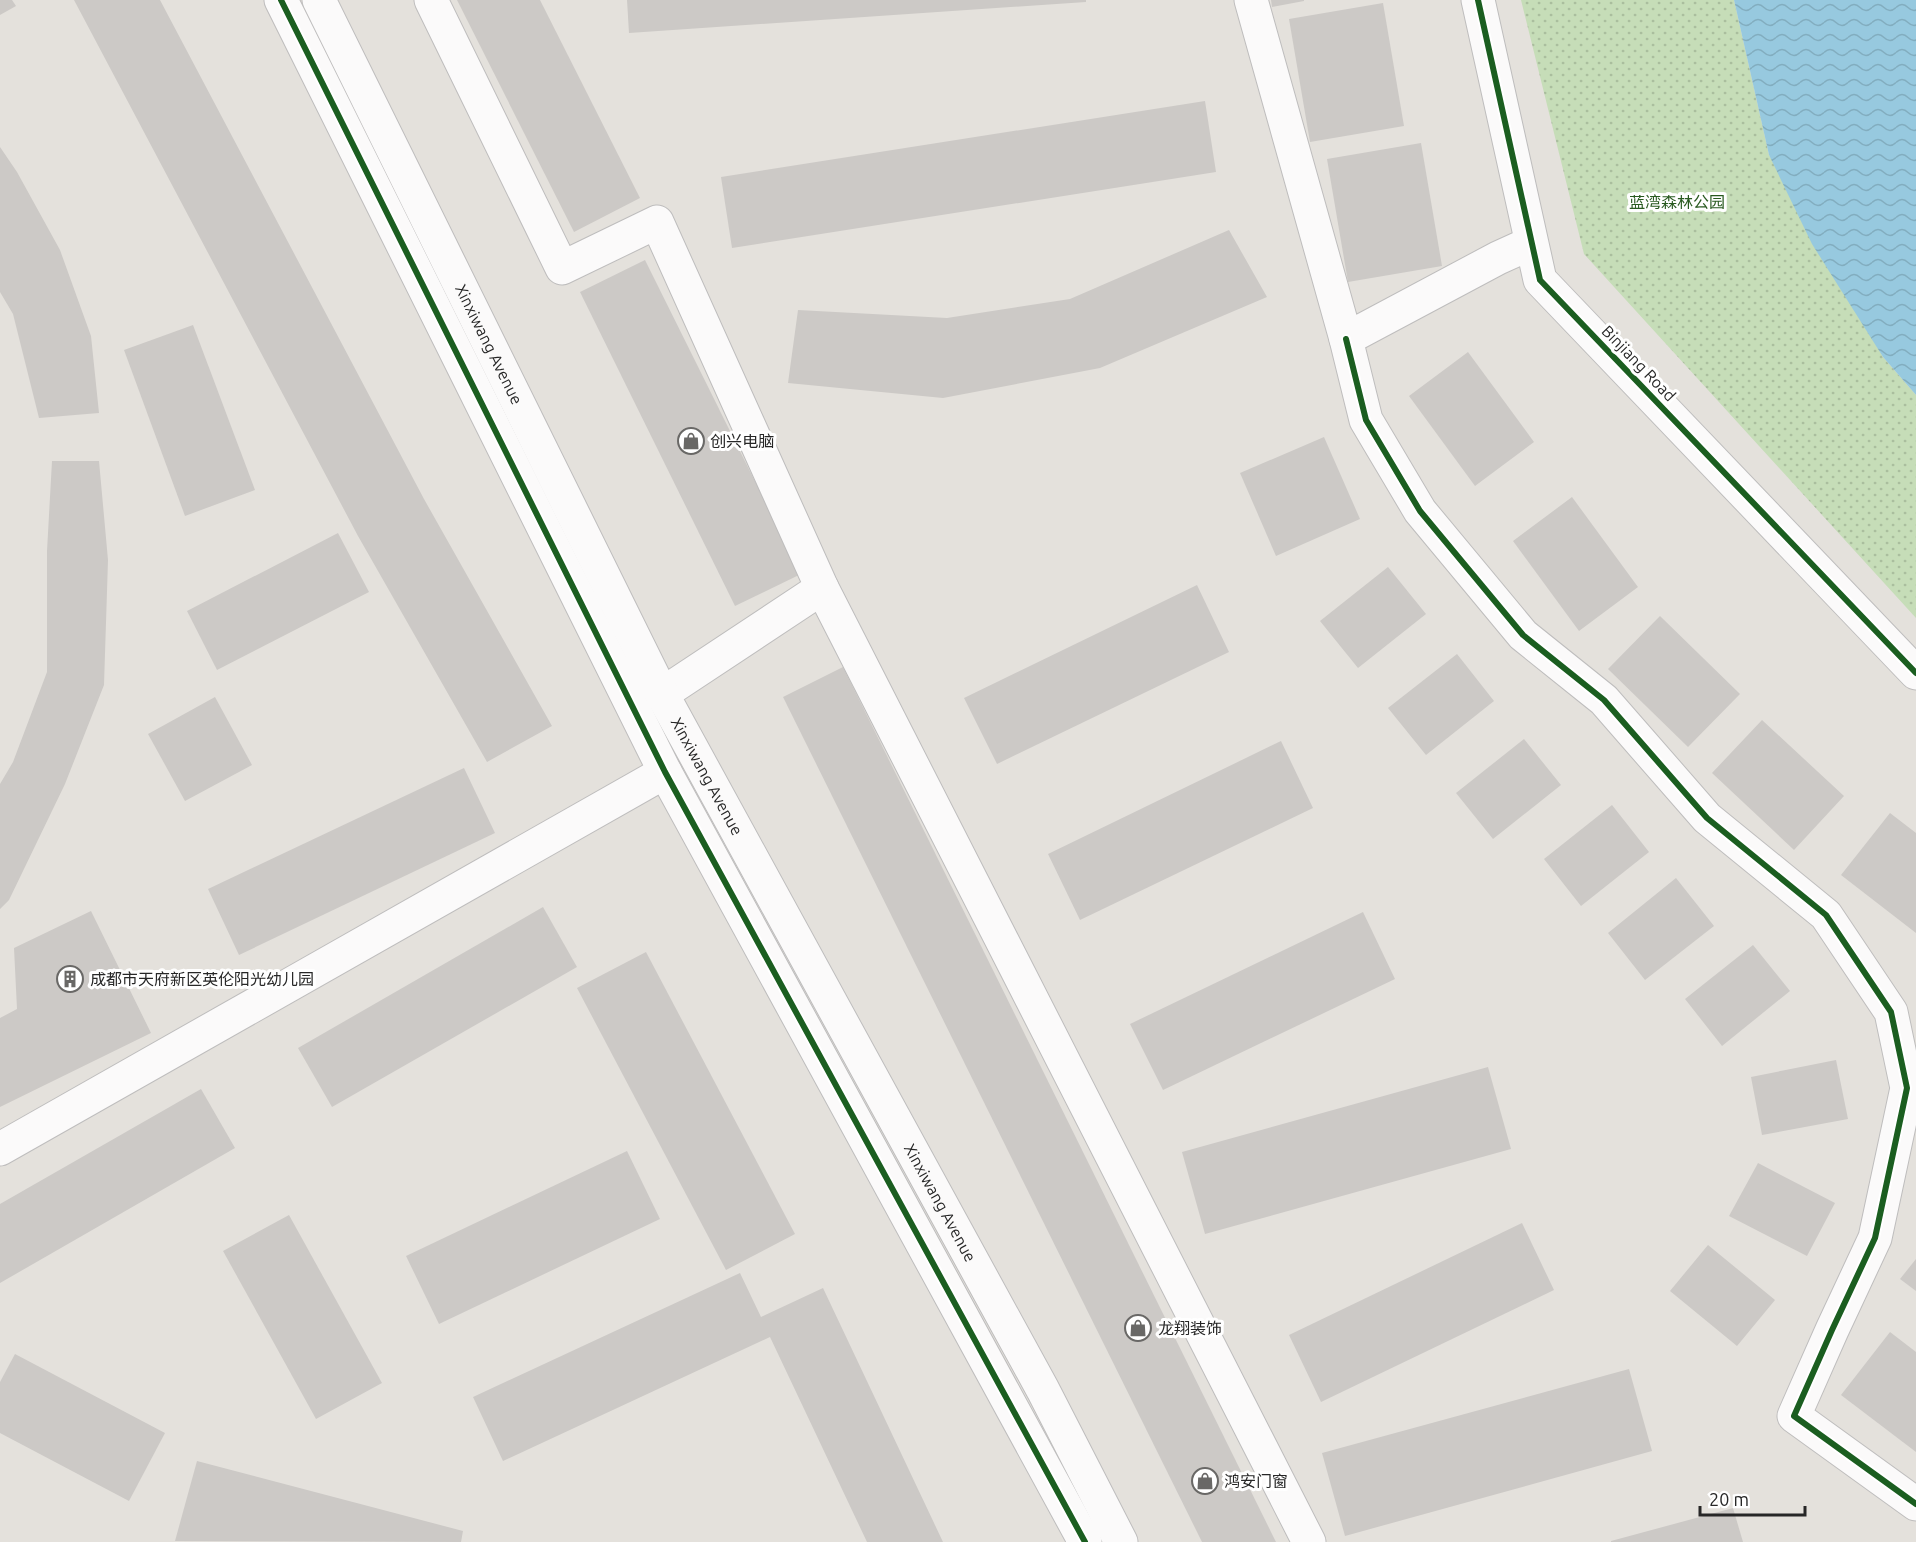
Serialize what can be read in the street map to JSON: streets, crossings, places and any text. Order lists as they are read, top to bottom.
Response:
{
  "streets": {
    "street": ["Xinxiwang Avenue", "Binjiang Road"]
  },
  "parks": ["蓝湾森林公园"],
  "places": {
    "shop": ["创兴电脑", "龙翔装饰", "鸿安门窗"],
    "building": ["成都市天府新区英伦阳光幼儿园"]
  },
  "scale_bar": "20 m"
}
